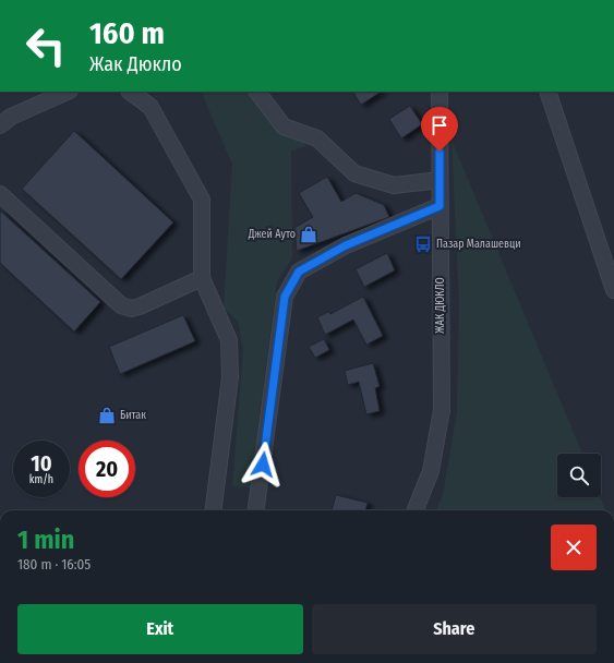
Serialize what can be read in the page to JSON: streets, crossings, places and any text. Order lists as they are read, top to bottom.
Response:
{
  "streets": {
    "street": ["ЖАК ДЮКЛО"]
  },
  "places": {
    "shop": ["Джей Ауто", "Битак"],
    "bus stop": ["Пазар Малашевци"]
  },
  "page": {
    "turn": ["160 m", "Жак Дюкло"],
    "speed": "10 km/h",
    "limit": "20",
    "heading": ["1 min", "180 m · 16:05"],
    "buttons": ["Exit", "Share"]
  }
}
